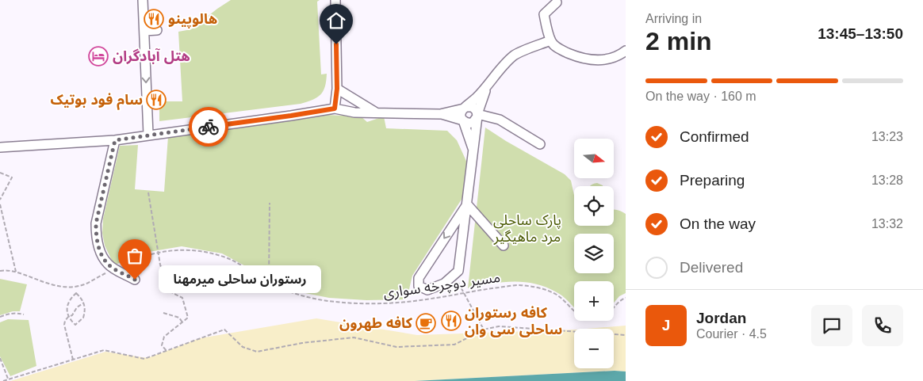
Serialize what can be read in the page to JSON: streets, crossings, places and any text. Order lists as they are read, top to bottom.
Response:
{
  "streets": {
    "path": ["مسیر دوچرخه سواری"]
  },
  "parks": ["پارک ساحلی مرد ماهیگیر"],
  "places": {
    "restaurant": ["هالوپینو", "سام فود بوتیک", "کافه رستوران ساحلی سی وان"],
    "hotel": ["هتل آبادگران"],
    "other": ["رستوران ساحلی میرمهنا"],
    "cafe": ["کافه طهرون"]
  },
  "north": "right",
  "page": {
    "heading": ["2 min", "Arriving in", "13:45–13:50"],
    "panel": ["Jordan", "Courier · 4.5"],
    "bar": "On the way · 160 m",
    "list": [
      ["Confirmed", "13:23"],
      ["Preparing", "13:28"],
      ["On the way", "13:32"],
      "Delivered"
    ],
    "map_buttons": ["+", "−"],
    "bubble": "رستوران ساحلی میرمهنا",
    "round": "J"
  }
}
